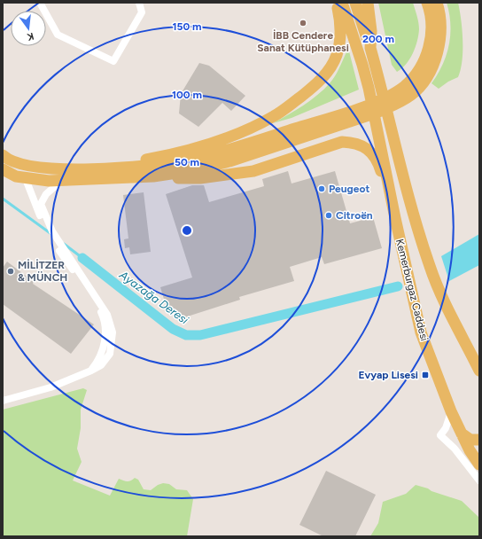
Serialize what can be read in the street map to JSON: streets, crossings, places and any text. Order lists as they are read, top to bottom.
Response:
{
  "streets": {
    "main road": ["Kemerburgaz Caddesi"]
  },
  "water": ["Ayazağa Deresi"],
  "places": {
    "other": [
      "İBB Cendere Sanat Kütüphanesi",
      "Peugeot",
      "Citroën",
      "MİLİTZER & MÜNCH"
    ],
    "transit": ["Evyap Lisesi"]
  },
  "north": "bottom",
  "rings": [
    "150 m",
    "200 m",
    "100 m",
    "50 m"
  ]
}
